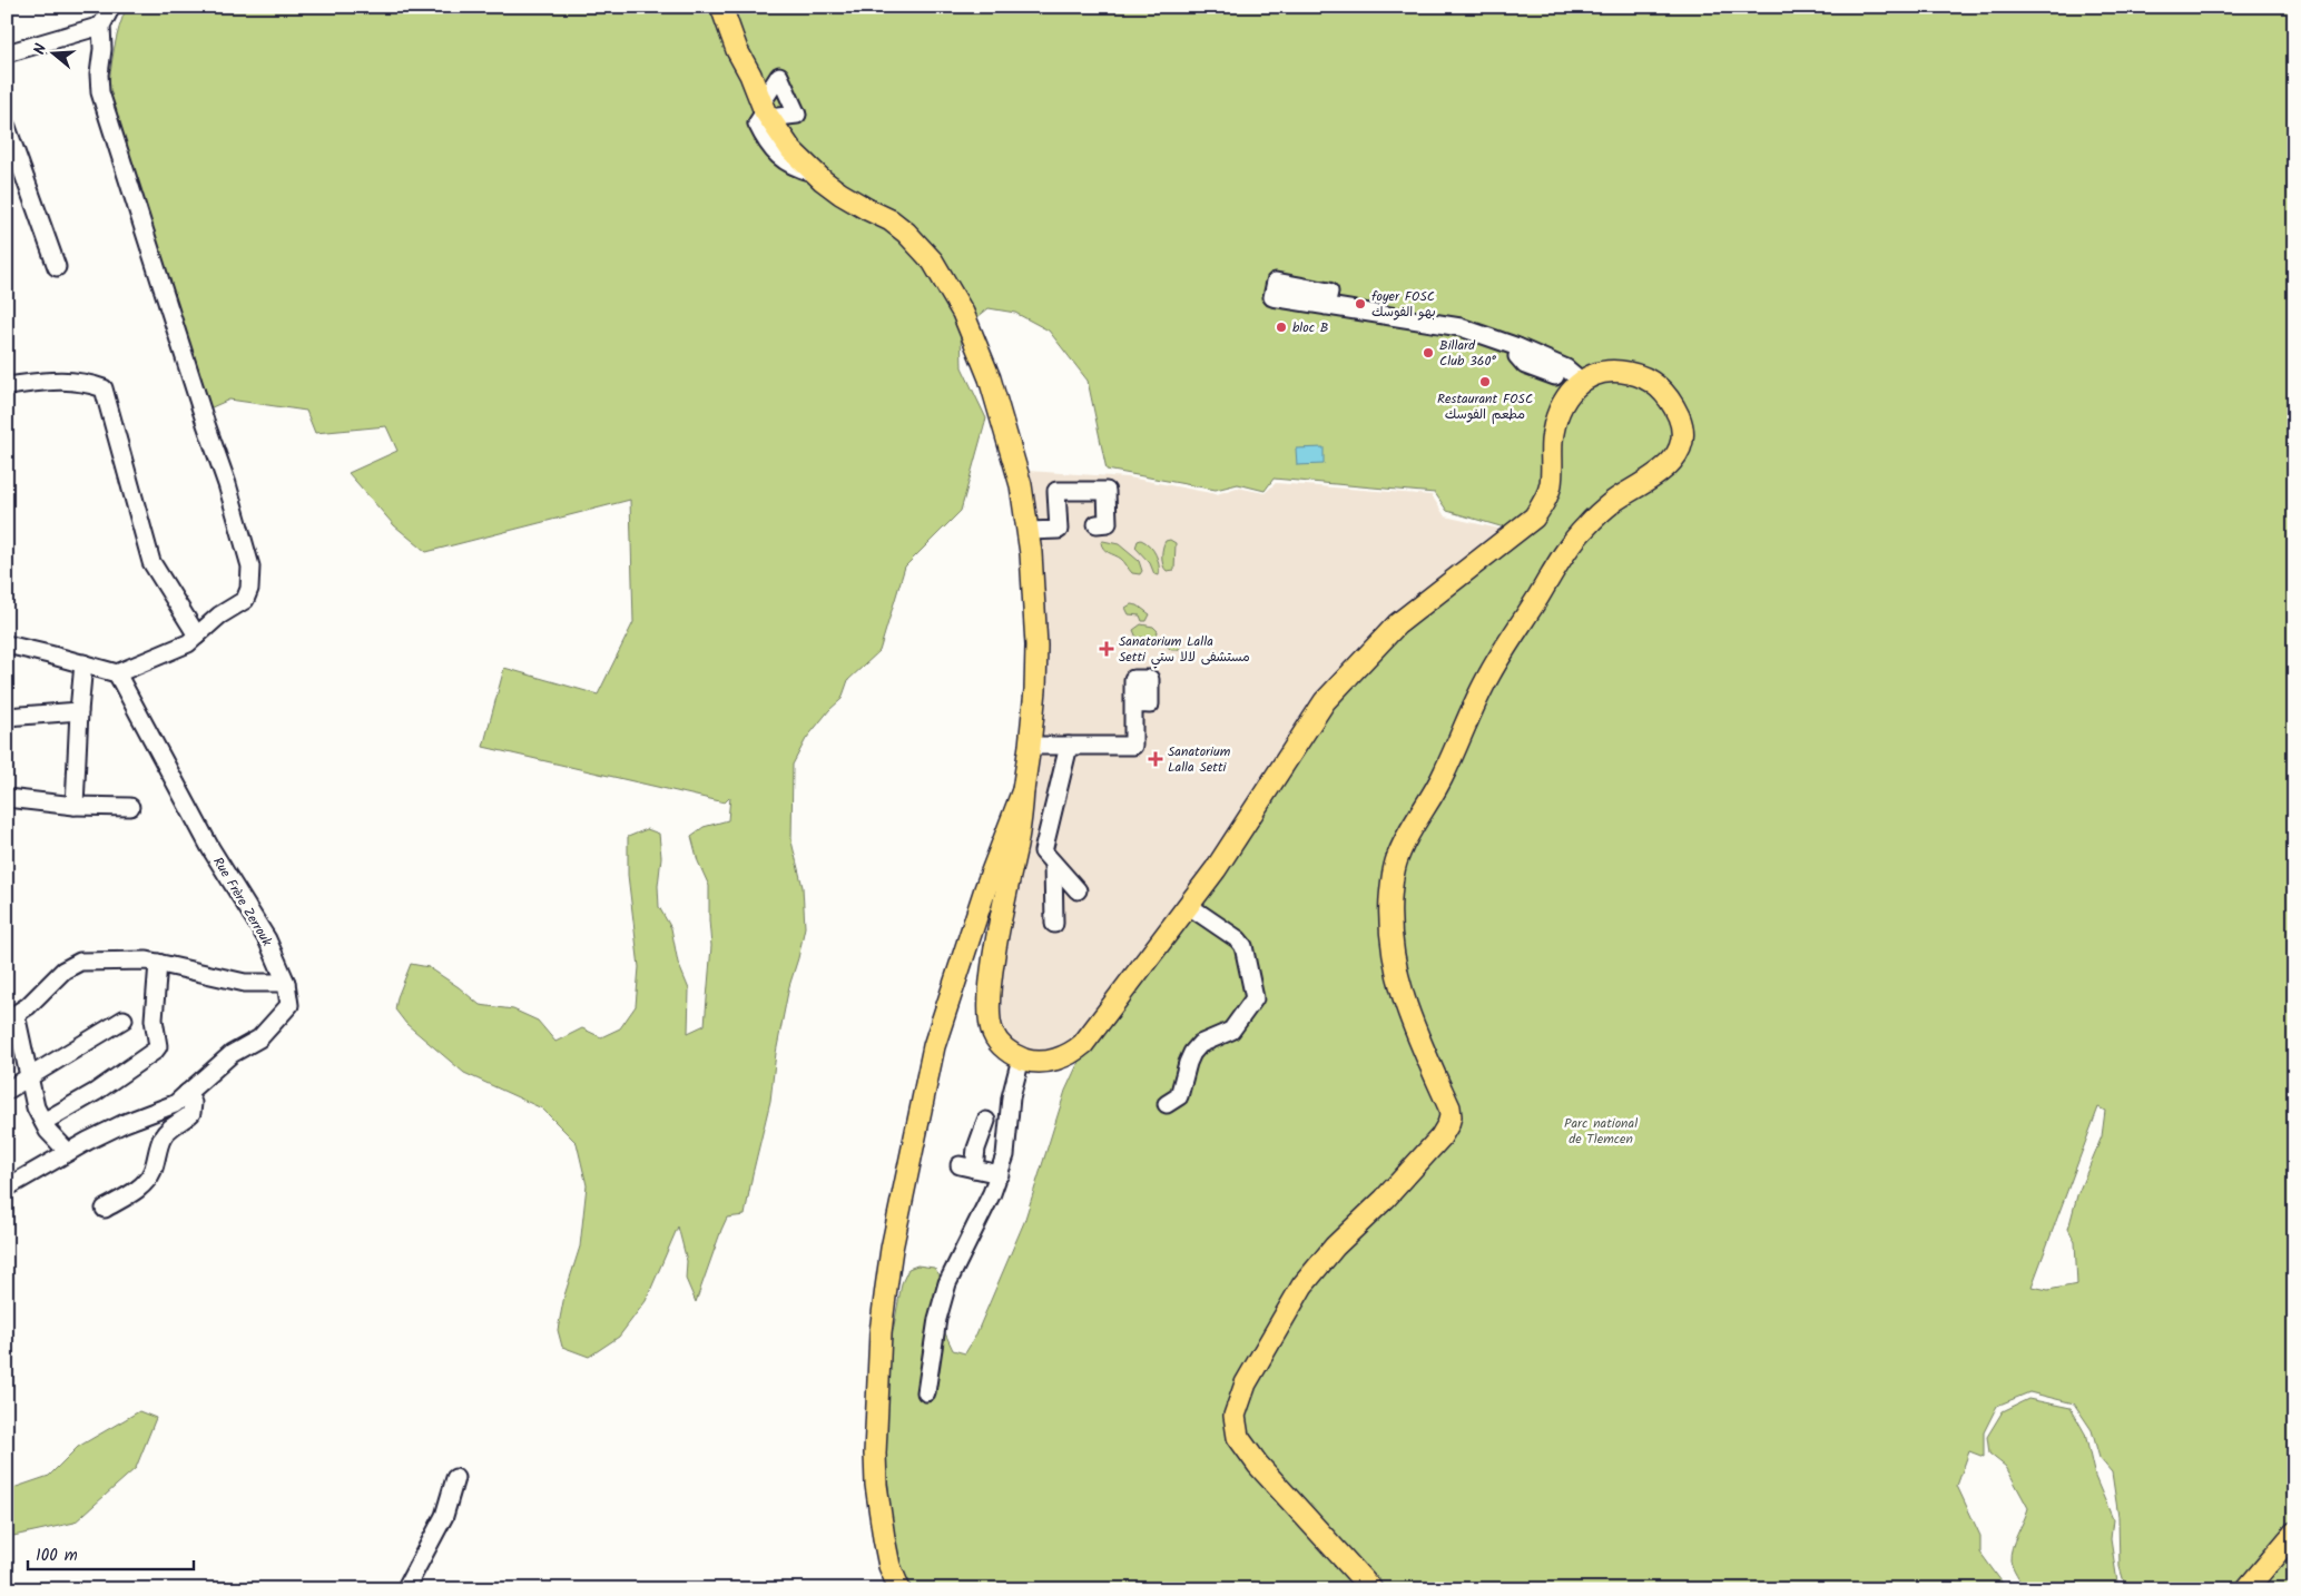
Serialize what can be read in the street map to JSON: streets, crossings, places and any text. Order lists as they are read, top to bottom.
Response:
{
  "streets": {
    "street": ["Rue Frère Zerrouk"]
  },
  "parks": ["Parc national de Tlemcen"],
  "places": {
    "other": [
      "foyer FOSC بهو الفوسك",
      "bloc B",
      "Billard Club 360°",
      "Restaurant FOSC مطعم الفوسك"
    ],
    "health": ["Sanatorium Lalla Setti مستشفى لالا ستي", "Sanatorium Lalla Setti"]
  },
  "scale_bar": "100 m",
  "north": "left"
}
